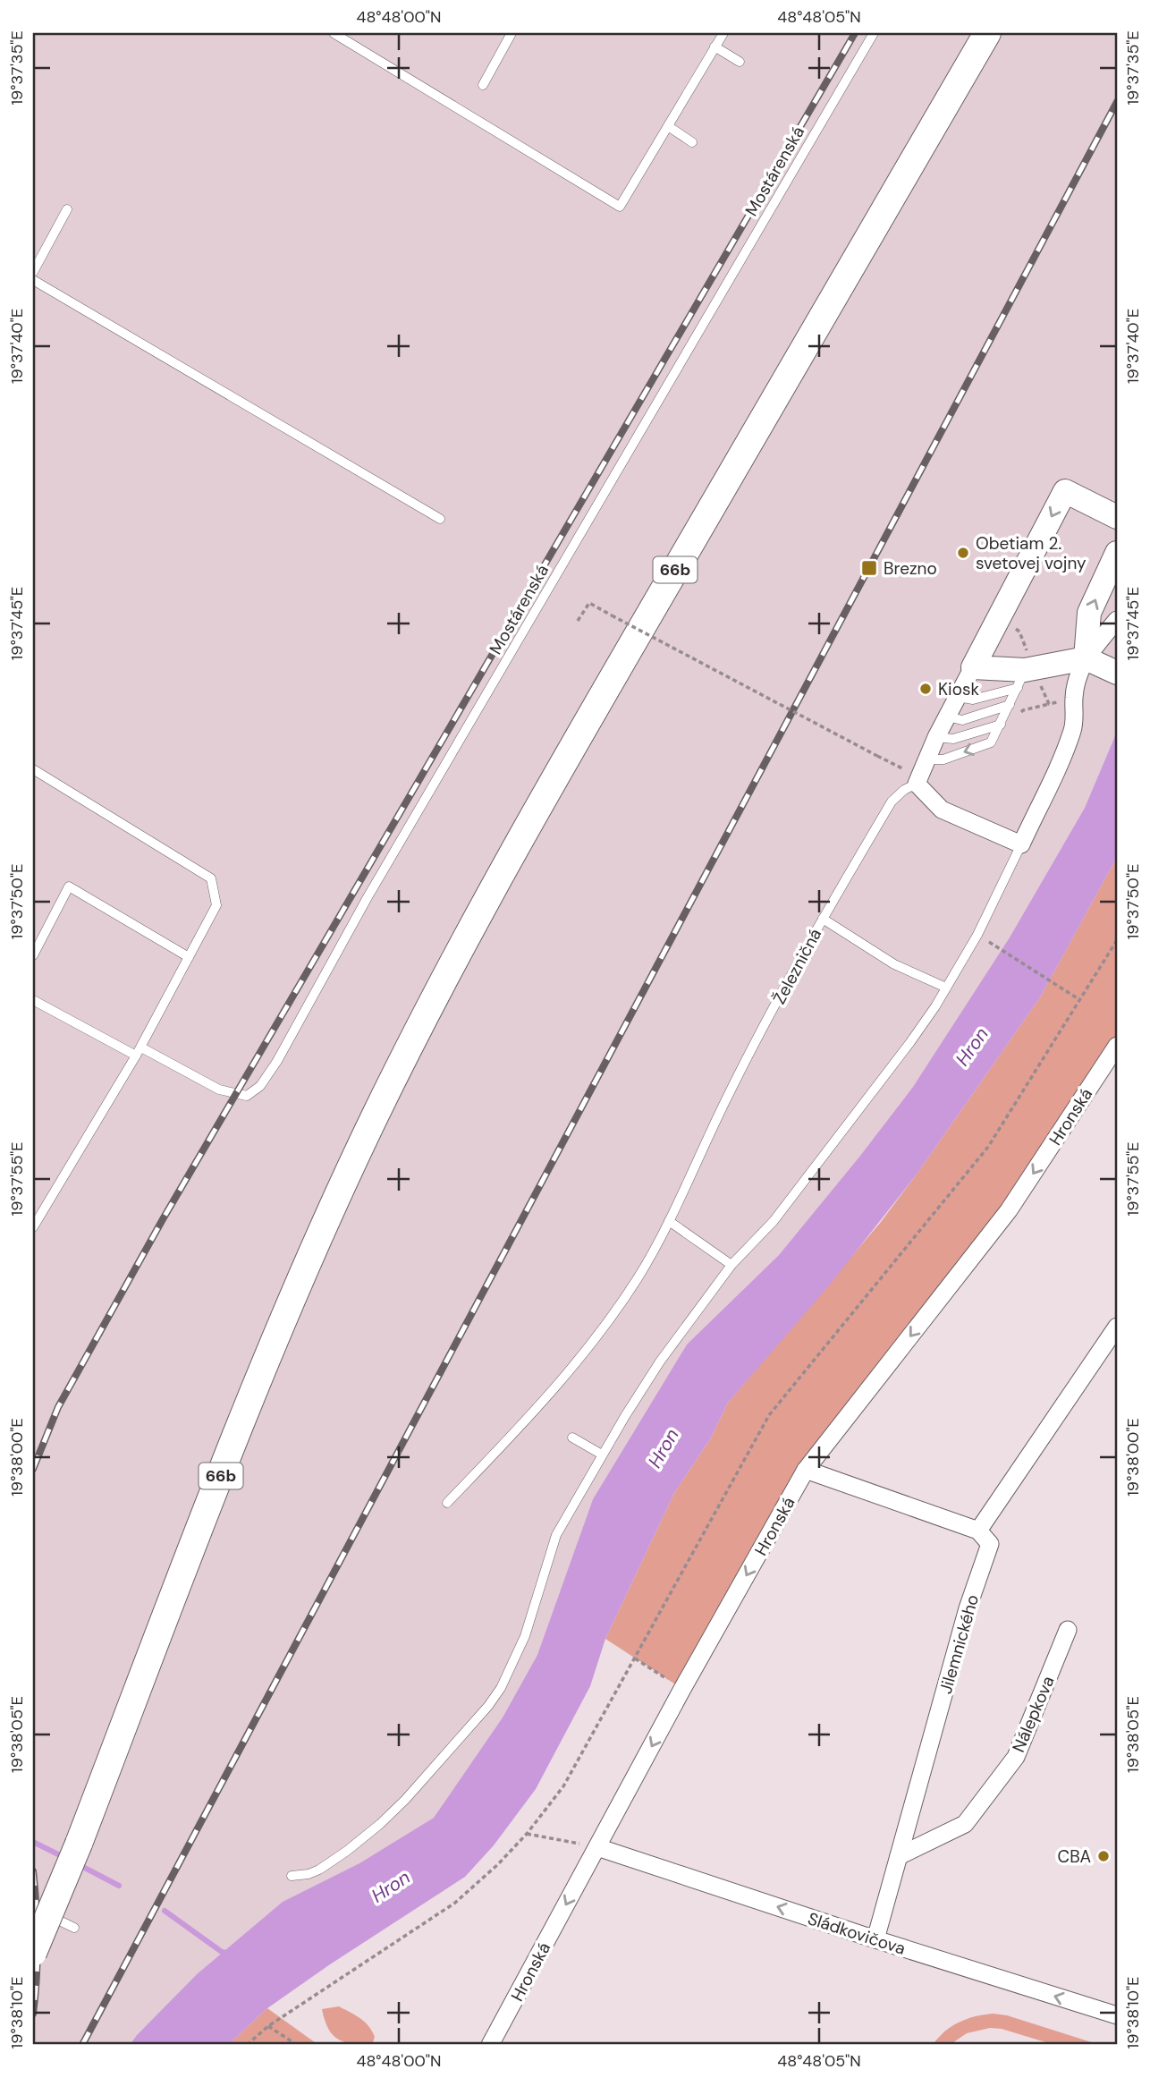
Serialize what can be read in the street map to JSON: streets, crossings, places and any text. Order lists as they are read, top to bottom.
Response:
{
  "streets": {
    "main road": ["66b"],
    "street": [
      "Hronská",
      "Jilemnického",
      "Nálepkova",
      "Sládkovičova"
    ],
    "lane": ["Mostárenská", "Železničná"]
  },
  "crossings": [
    ["Hronská", "Sládkovičova"],
    ["Jilemnického", "Nálepkova"],
    ["Jilemnického", "Sládkovičova"]
  ],
  "one_way": ["Hronská", "Sládkovičova"],
  "water": ["Hron"],
  "places": {
    "other": ["Obetiam 2. svetovej vojny", "Kiosk", "CBA"],
    "transit": ["Brezno"]
  },
  "coordinates": [
    "48°48'00\"N",
    "48°48'05\"N",
    "19°37'35\"E",
    "19°37'40\"E",
    "19°37'45\"E",
    "19°37'50\"E",
    "19°37'55\"E",
    "19°38'00\"E",
    "19°38'05\"E",
    "19°38'10\"E"
  ]
}
